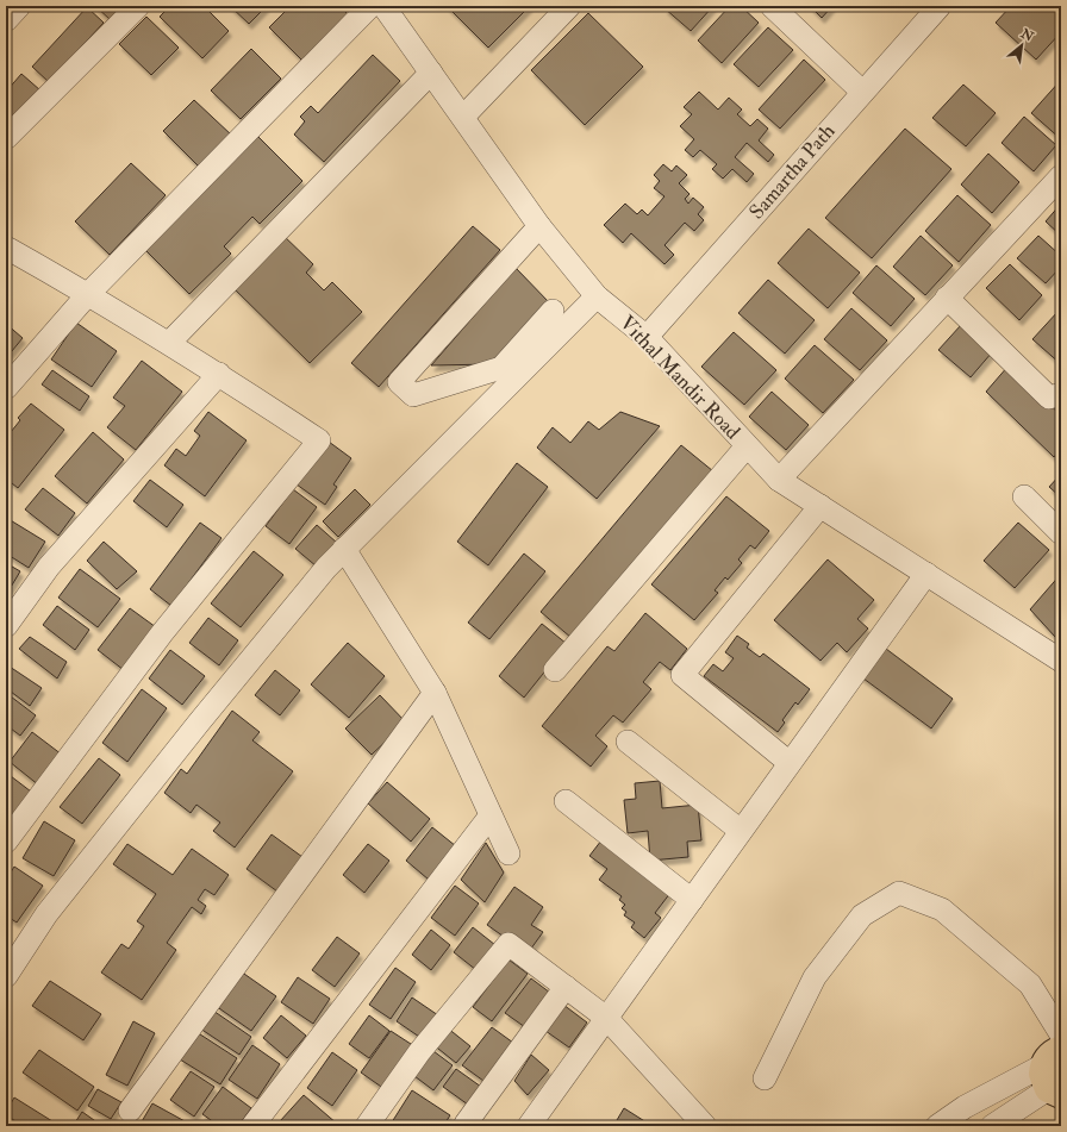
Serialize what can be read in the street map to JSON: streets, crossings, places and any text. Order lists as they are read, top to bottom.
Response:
{
  "streets": {
    "street": ["Samartha Path", "Vithal Mandir Road"]
  },
  "crossings": [
    ["Samartha Path", "Vithal Mandir Road"]
  ],
  "north": "top right"
}
